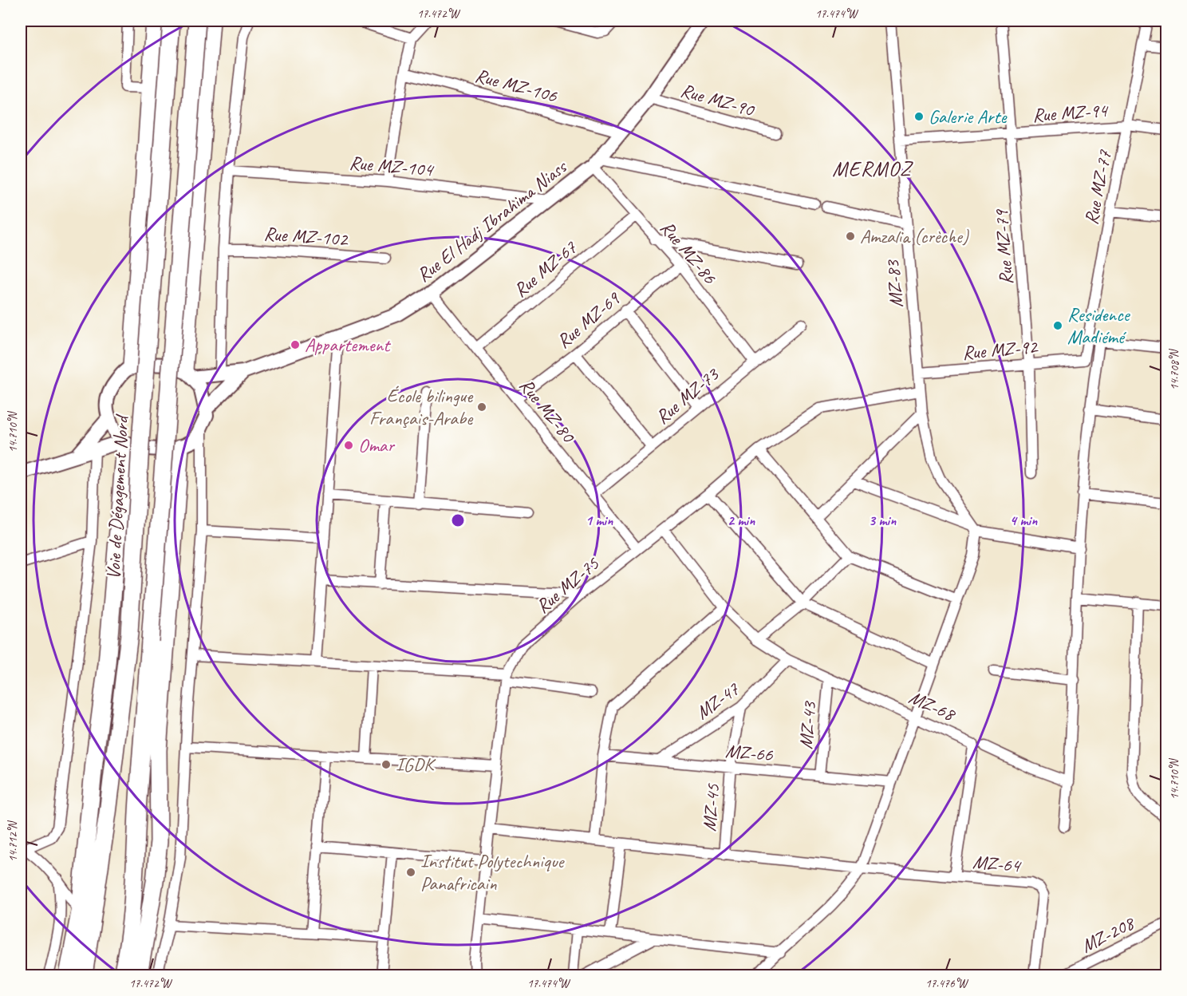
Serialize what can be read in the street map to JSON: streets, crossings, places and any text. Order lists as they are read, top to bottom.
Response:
{
  "streets": {
    "highway": ["Voie de Dégagement Nord"],
    "street": [
      "Rue MZ-106",
      "Rue MZ-90",
      "Rue MZ-94",
      "Rue MZ-104",
      "Rue MZ-77",
      "Rue El Hadj Ibrahima Niass",
      "Rue MZ-102",
      "Rue MZ-79",
      "Rue MZ-86",
      "Rue MZ-67",
      "MZ-83",
      "Rue MZ-69",
      "Rue MZ-92",
      "Rue MZ-73",
      "Rue MZ-80",
      "Rue MZ-75",
      "MZ-47",
      "MZ-68",
      "MZ-43",
      "MZ-66",
      "MZ-45",
      "MZ-64",
      "MZ-208"
    ]
  },
  "crossings": [
    ["Rue MZ-106", "Rue El Hadj Ibrahima Niass"],
    ["Rue MZ-90", "Rue El Hadj Ibrahima Niass"],
    ["Rue MZ-94", "Rue MZ-77"],
    ["Rue MZ-94", "Rue MZ-79"],
    ["Rue MZ-94", "MZ-83"],
    ["Rue MZ-104", "Rue El Hadj Ibrahima Niass"],
    ["Rue MZ-77", "Rue MZ-92"],
    ["Rue El Hadj Ibrahima Niass", "Rue MZ-86"],
    ["Rue El Hadj Ibrahima Niass", "Rue MZ-80"],
    ["Rue MZ-79", "Rue MZ-92"],
    ["Rue MZ-86", "Rue MZ-67"],
    ["Rue MZ-86", "Rue MZ-69"],
    ["Rue MZ-86", "Rue MZ-73"],
    ["Rue MZ-67", "Rue MZ-80"],
    ["MZ-83", "Rue MZ-92"],
    ["MZ-83", "Rue MZ-75"],
    ["Rue MZ-69", "Rue MZ-80"],
    ["Rue MZ-73", "Rue MZ-80"],
    ["Rue MZ-80", "Rue MZ-75"],
    ["Rue MZ-75", "MZ-68"],
    ["Rue MZ-75", "MZ-64"],
    ["MZ-47", "MZ-68"],
    ["MZ-47", "MZ-66"],
    ["MZ-47", "MZ-45"],
    ["MZ-68", "MZ-43"],
    ["MZ-68", "MZ-64"],
    ["MZ-43", "MZ-66"],
    ["MZ-66", "MZ-45"],
    ["MZ-45", "MZ-64"]
  ],
  "districts": ["MERMOZ"],
  "places": [
    "Galerie Arte",
    "Amzalia (crèche)",
    "Residence Madiémé",
    "Appartement",
    "École bilingue Français-Arabe",
    "Omar",
    "IGDK",
    "Institut Polytechnique Panafricain"
  ],
  "coordinates": [
    "17.472°W",
    "17.474°W",
    "14.708°N",
    "14.710°N",
    "14.712°N",
    "17.476°W"
  ],
  "rings": [
    "1 min",
    "2 min",
    "3 min",
    "4 min"
  ]
}
